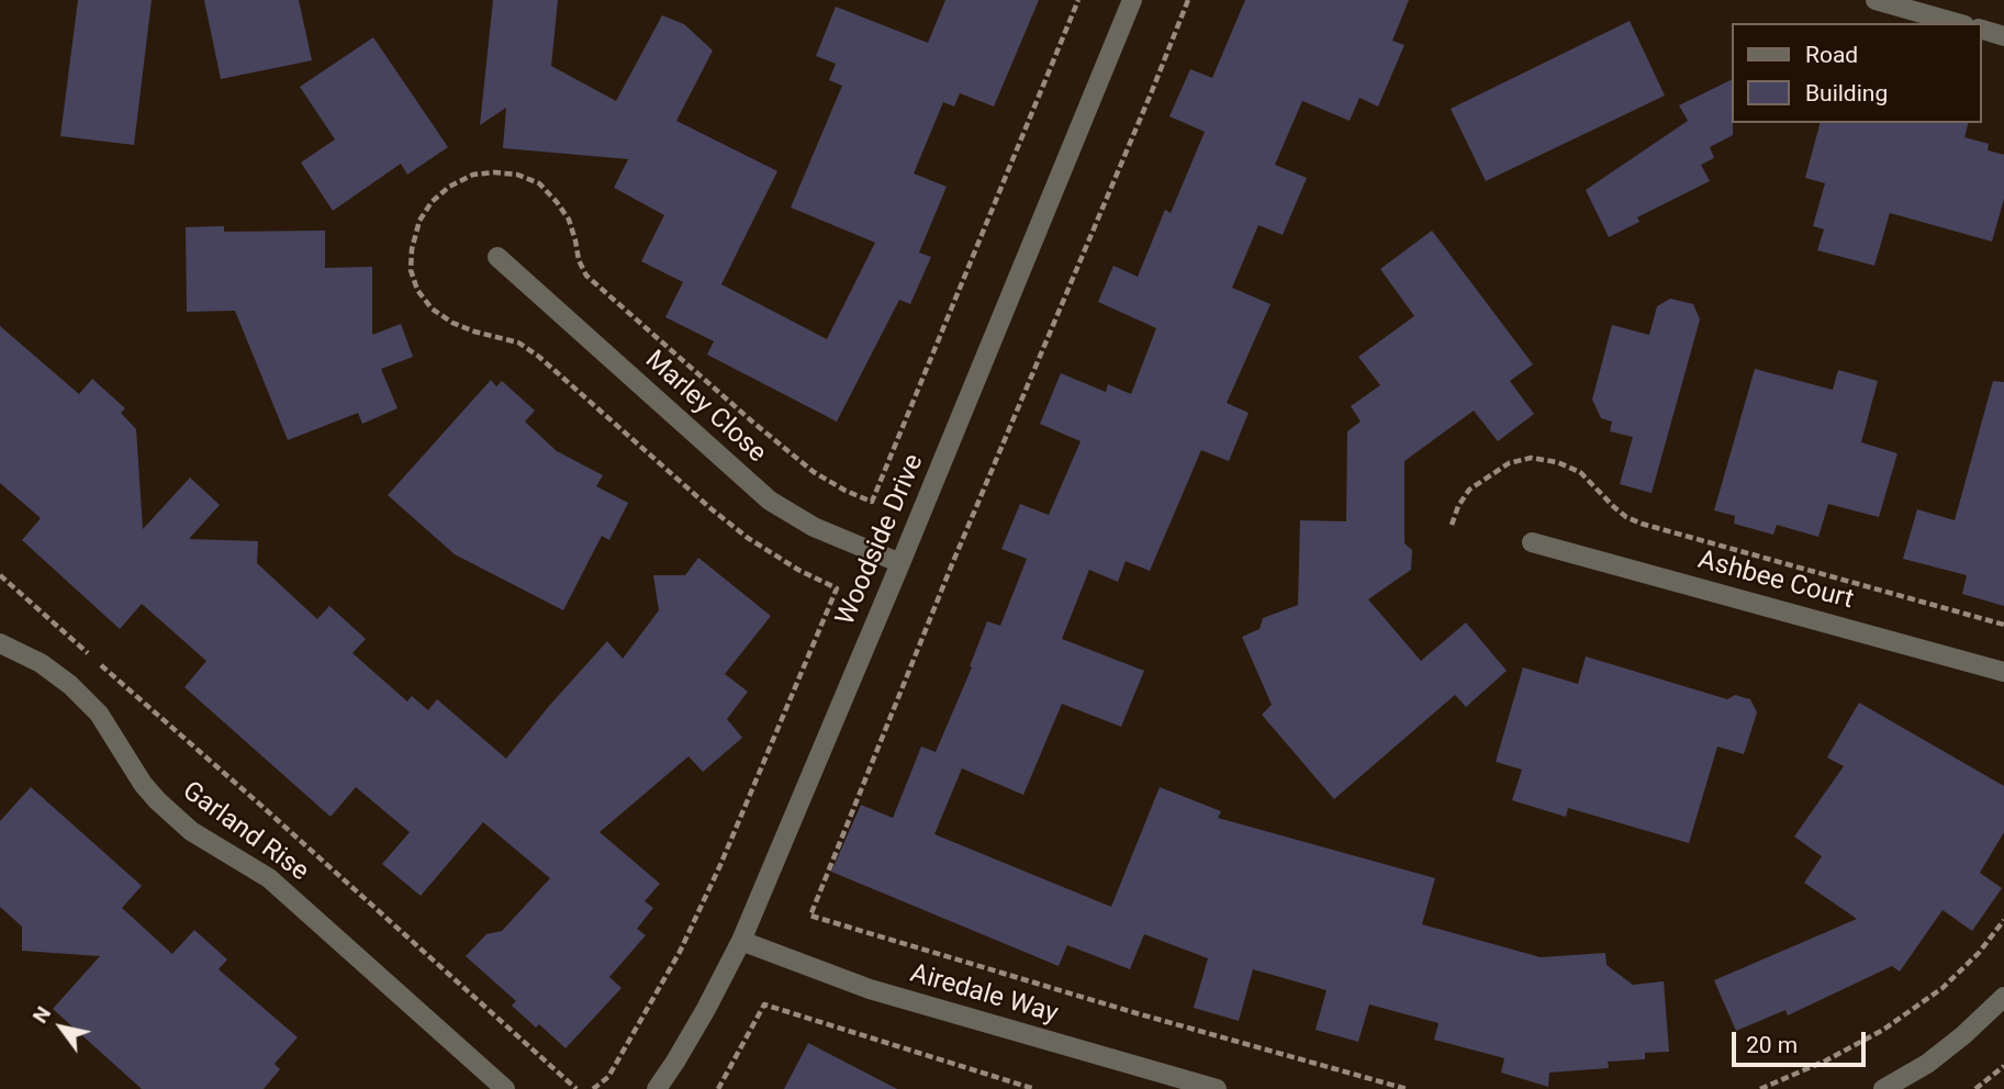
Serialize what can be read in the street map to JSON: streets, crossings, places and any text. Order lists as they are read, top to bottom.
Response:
{
  "streets": {
    "street": [
      "Marley Close",
      "Woodside Drive",
      "Ashbee Court",
      "Garland Rise",
      "Airedale Way"
    ]
  },
  "crossings": [
    ["Marley Close", "Woodside Drive"],
    ["Woodside Drive", "Airedale Way"]
  ],
  "legend": ["Road", "Building"],
  "scale_bar": "20 m",
  "north": "top left"
}
